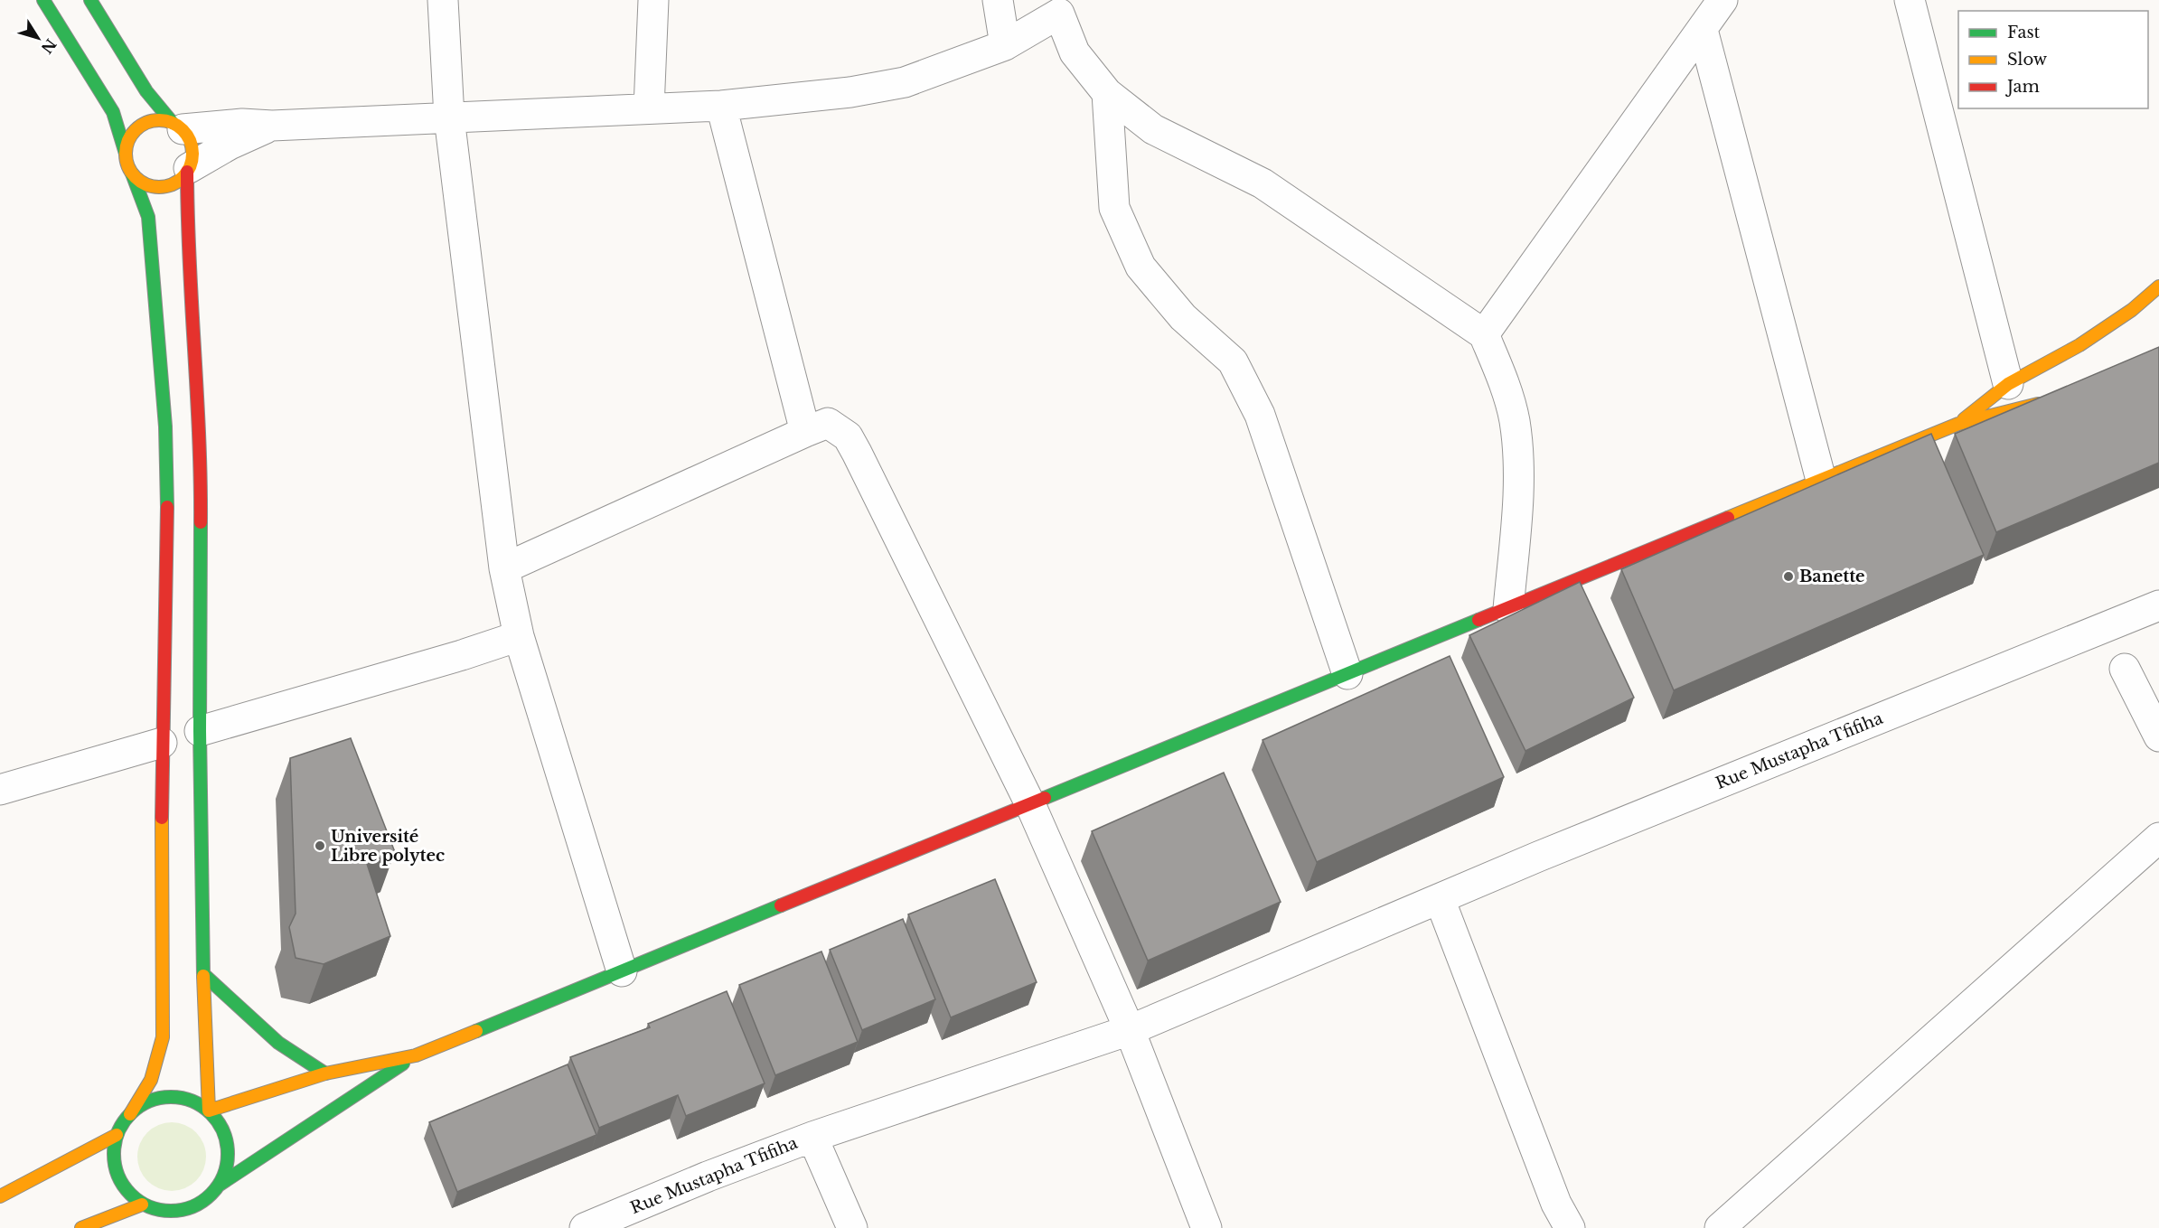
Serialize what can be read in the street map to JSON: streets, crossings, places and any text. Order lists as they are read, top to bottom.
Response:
{
  "streets": {
    "street": ["Rue Mustapha Tfifiha"]
  },
  "places": ["Banette", "Université Libre polytec"],
  "legend": ["Fast", "Slow", "Jam"],
  "north": "bottom right"
}
